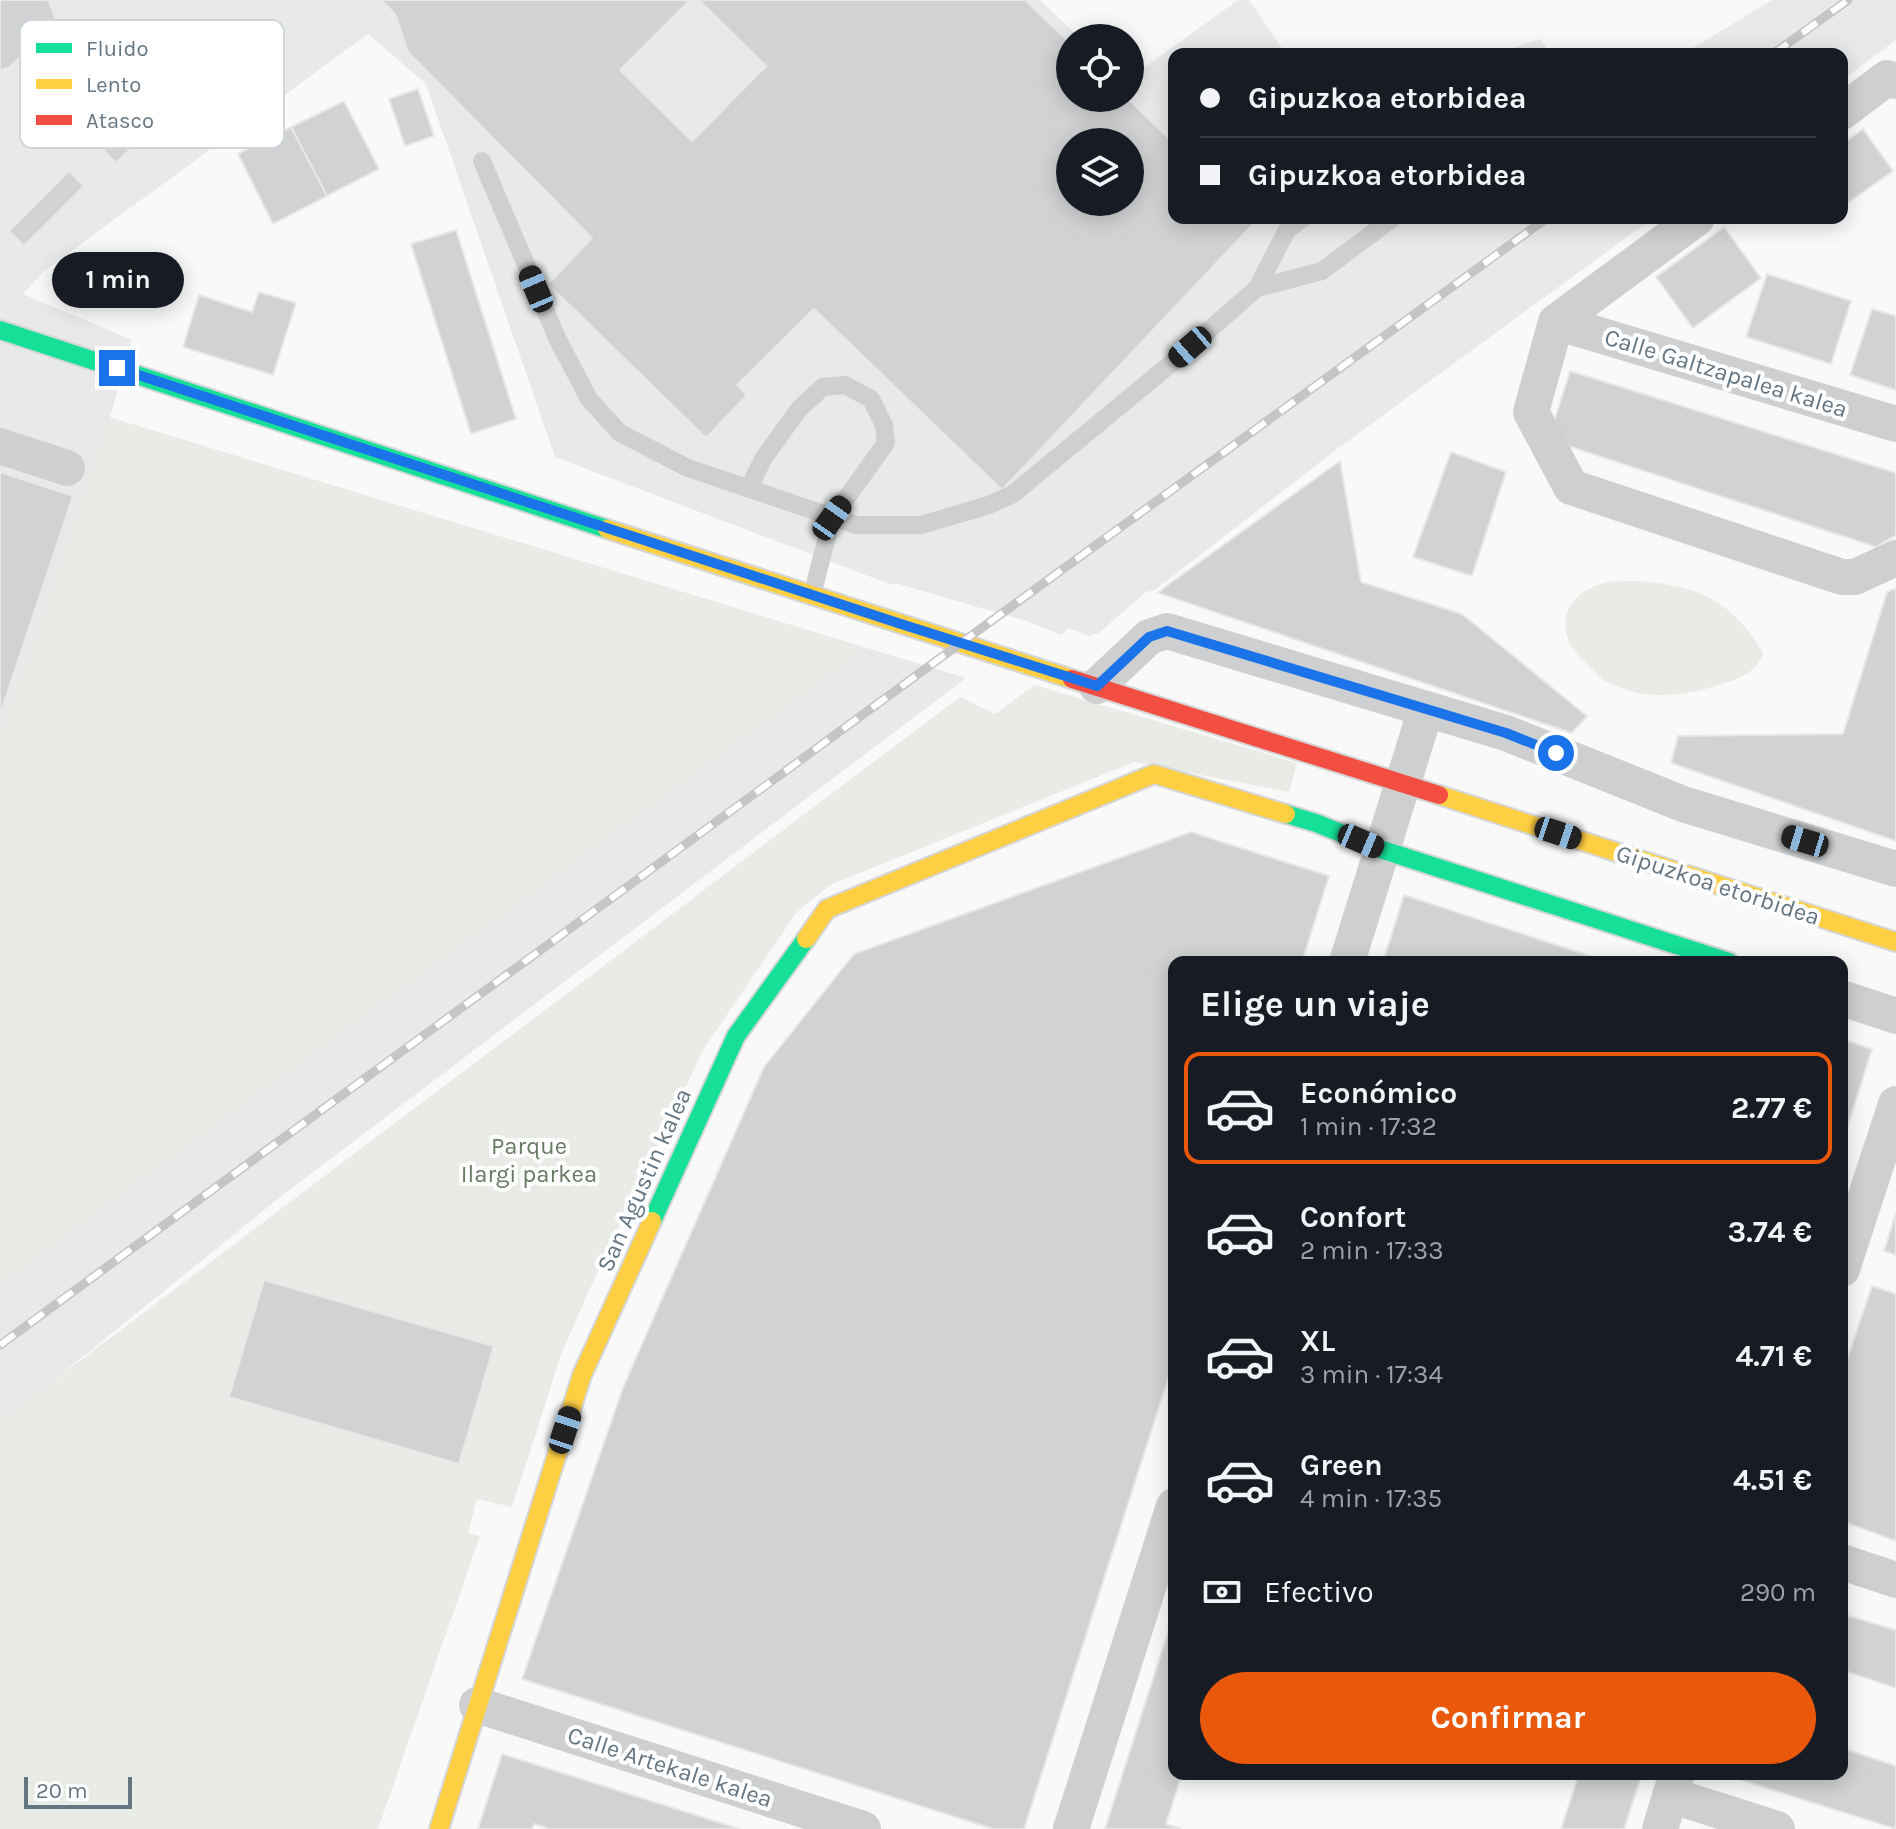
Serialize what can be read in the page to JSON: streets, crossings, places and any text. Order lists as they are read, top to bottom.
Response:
{
  "streets": {
    "main road": ["Gipuzkoa etorbidea", "San Agustin kalea"],
    "street": ["Calle Galtzapalea kalea", "Calle Artekale kalea"]
  },
  "crossings": [
    ["San Agustin kalea", "Calle Artekale kalea"]
  ],
  "parks": ["Parque Ilargi parkea"],
  "legend": ["Fluido", "Lento", "Atasco"],
  "scale_bar": "20 m",
  "page": {
    "banner": ["Gipuzkoa etorbidea", "Gipuzkoa etorbidea"],
    "bubble": "1 min",
    "heading": "Elige un viaje",
    "list": [
      {
        "name": "Económico",
        "note": "1 min · 17:32",
        "value": "2.77 €"
      },
      {
        "name": "Confort",
        "note": "2 min · 17:33",
        "value": "3.74 €"
      },
      {
        "name": "XL",
        "note": "3 min · 17:34",
        "value": "4.71 €"
      },
      {
        "name": "Green",
        "note": "4 min · 17:35",
        "value": "4.51 €"
      }
    ],
    "pay": ["Efectivo", "290 m"],
    "buttons": "Confirmar",
    "scale": "20 m"
  }
}
